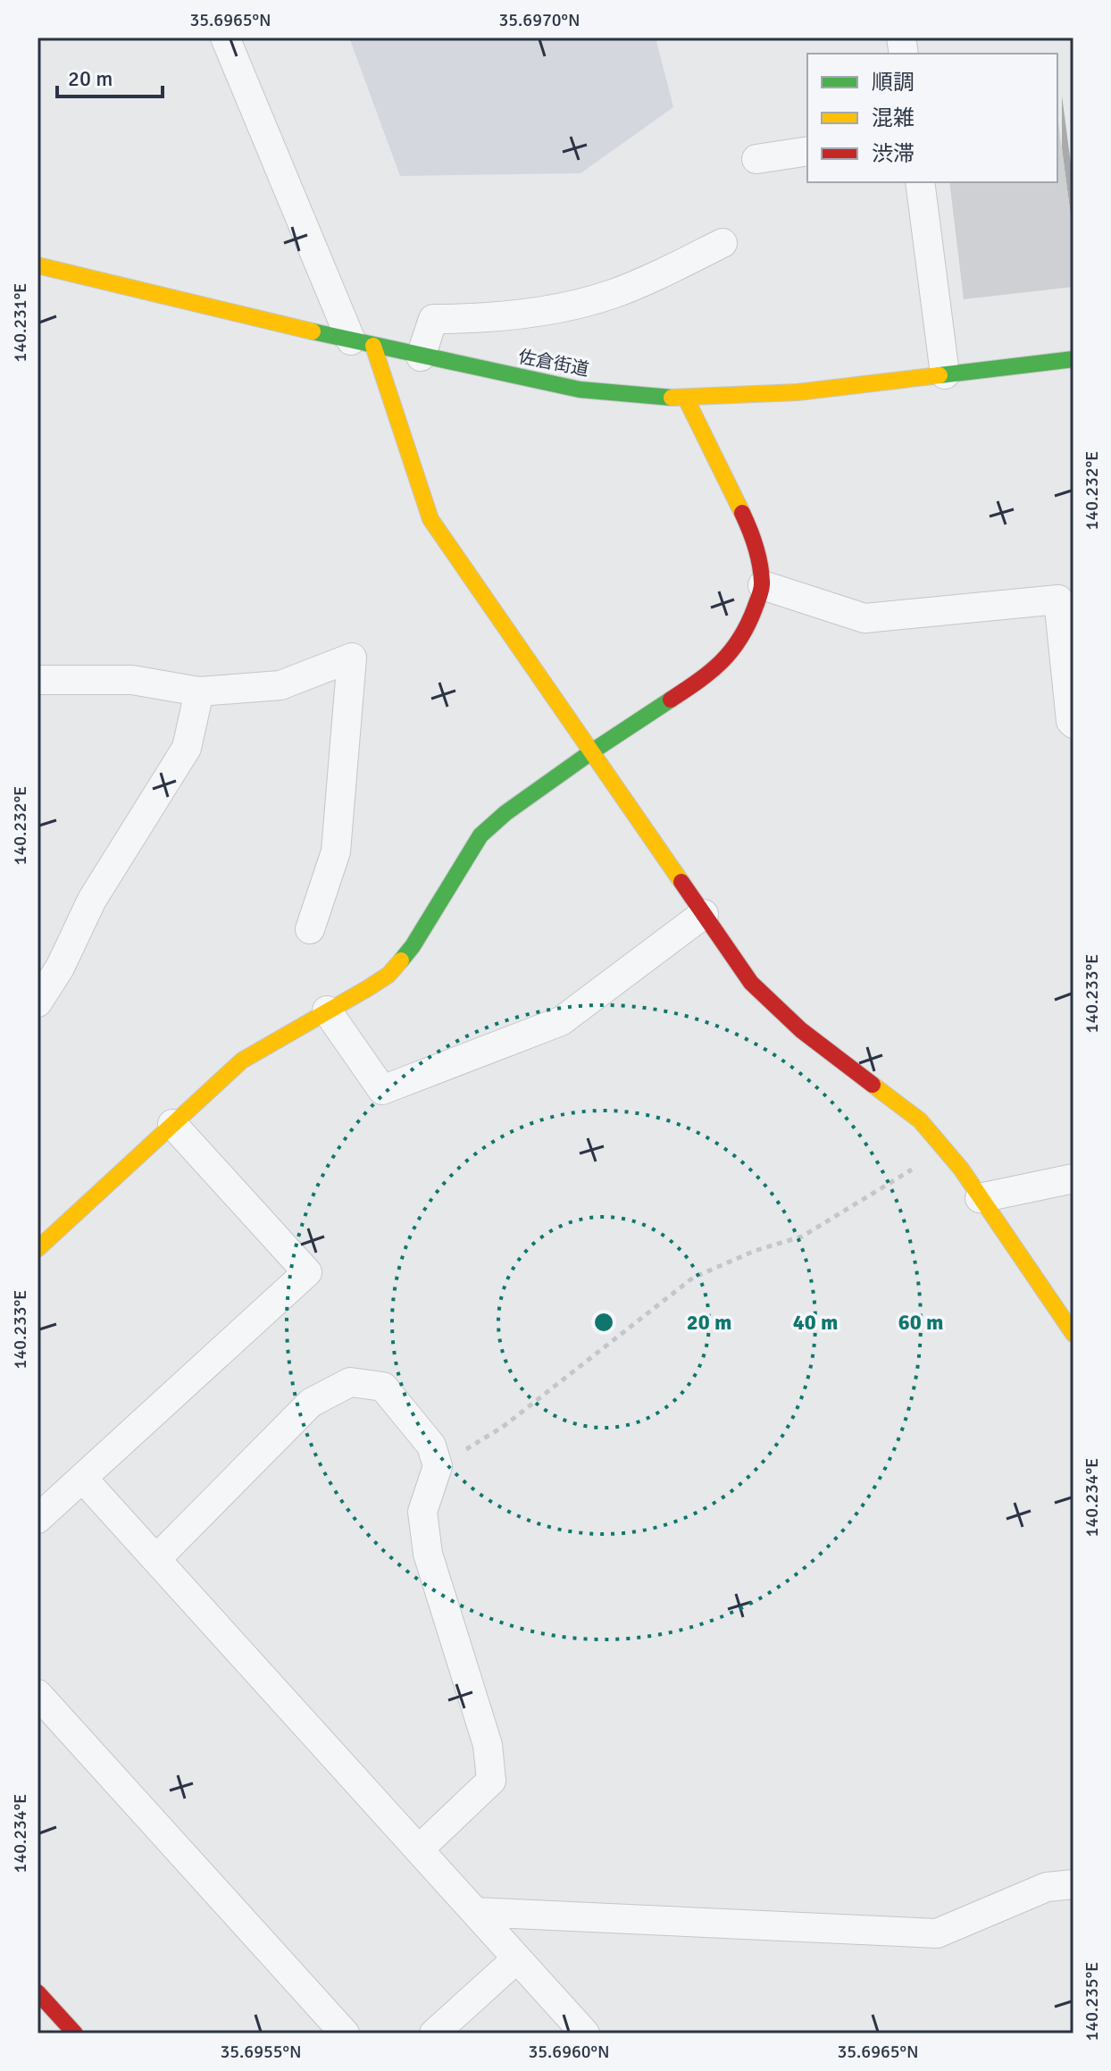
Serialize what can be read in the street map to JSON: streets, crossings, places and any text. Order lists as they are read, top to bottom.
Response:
{
  "streets": {
    "street": ["佐倉街道"]
  },
  "legend": ["順調", "混雑", "渋滞"],
  "scale_bar": "20 m",
  "coordinates": [
    "35.6965°N",
    "35.6970°N",
    "140.231°E",
    "140.232°E",
    "140.233°E",
    "140.234°E",
    "140.235°E",
    "35.6955°N",
    "35.6960°N"
  ],
  "rings": ["20 m", "40 m", "60 m"]
}
